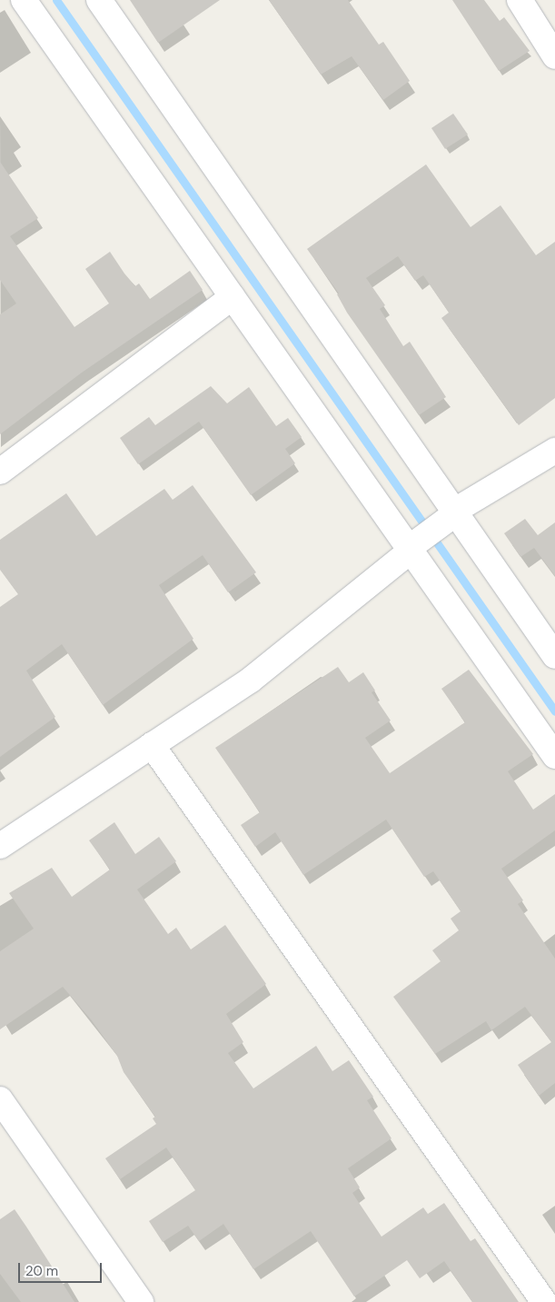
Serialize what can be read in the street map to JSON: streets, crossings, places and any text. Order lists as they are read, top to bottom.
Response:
{
  "scale_bar": "20 m"
}
